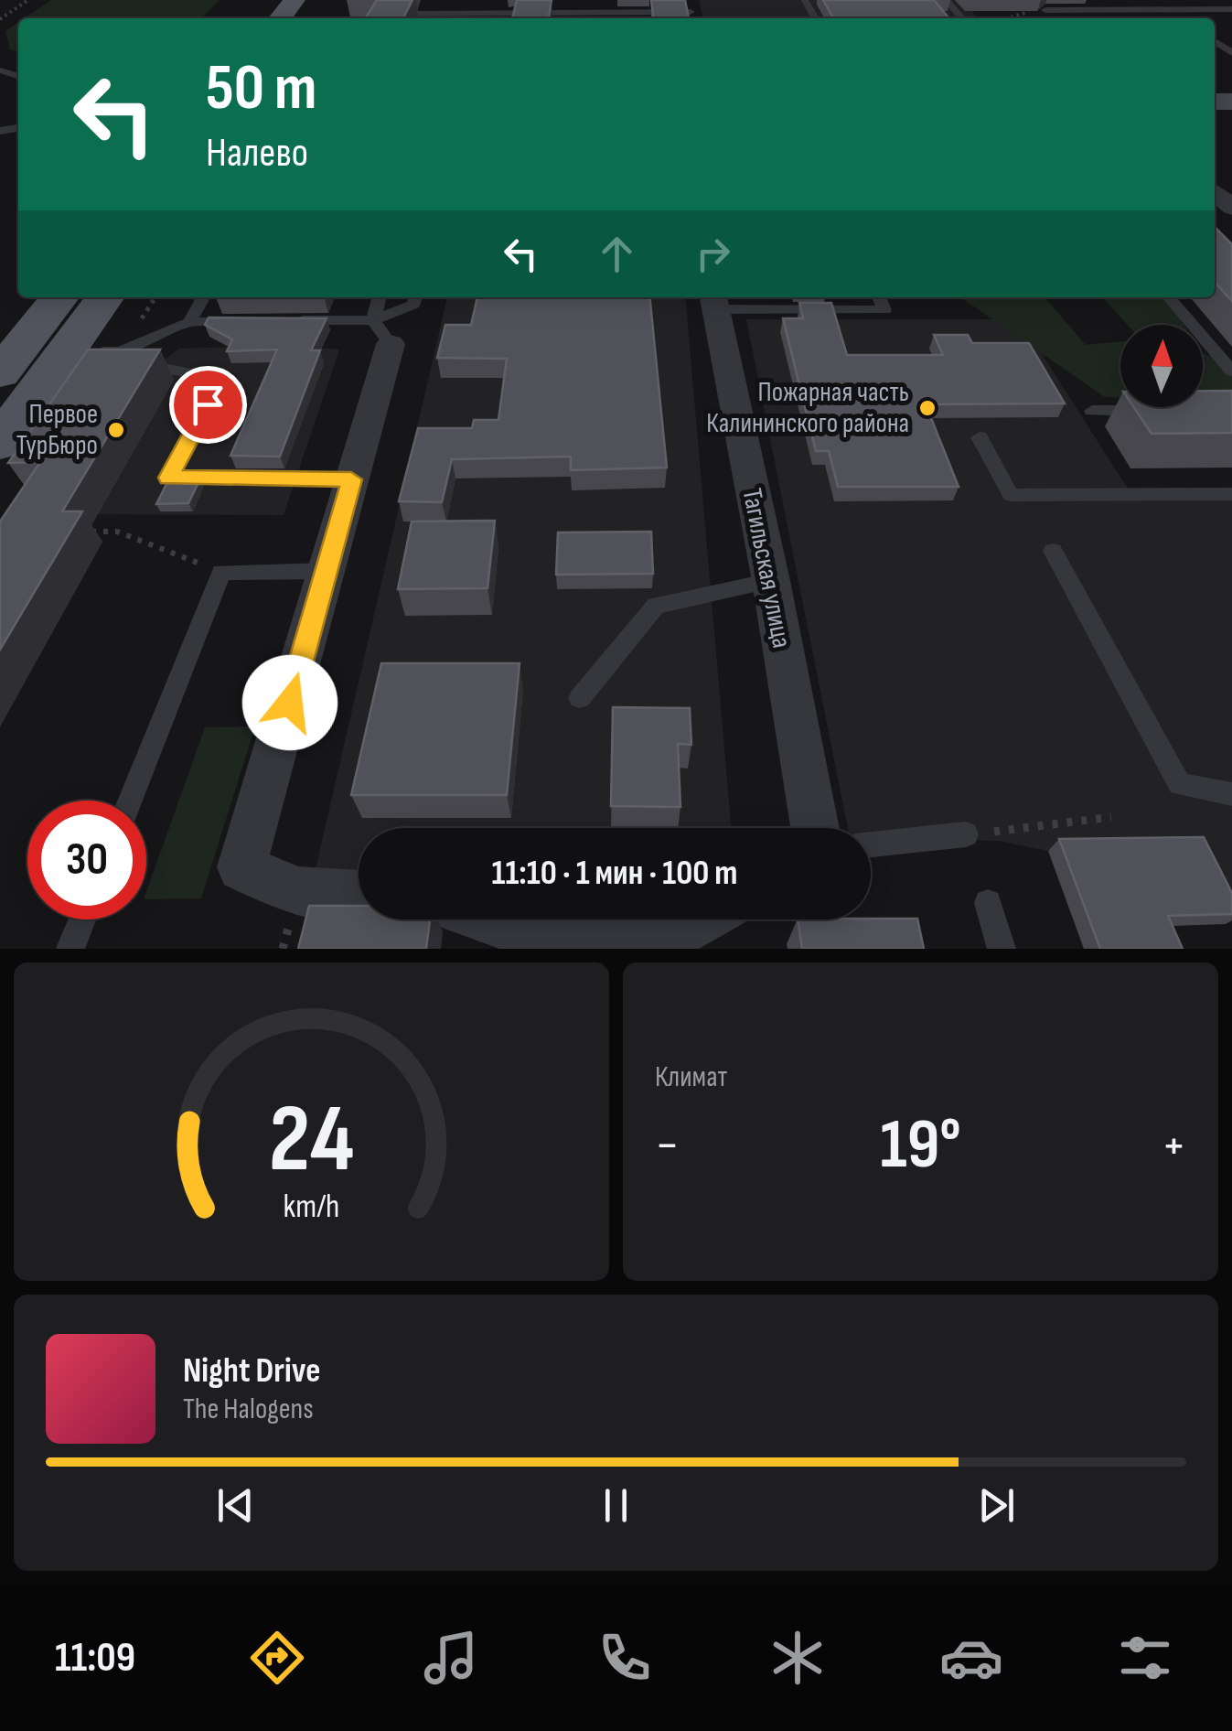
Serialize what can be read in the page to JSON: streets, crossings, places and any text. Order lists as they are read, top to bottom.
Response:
{
  "streets": {
    "street": ["Тагильская улица"]
  },
  "places": ["Пожарная часть Калининского района", "Первое ТурБюро"],
  "north": "top",
  "page": {
    "turn": ["50 m", "Налево"],
    "limit": "30",
    "trip": "11:10 · 1 мин · 100 m",
    "tile": "Климат",
    "heat": ["−", "19°", "+"],
    "song": ["Night Drive", "The Halogens"],
    "tabs": "11:09",
    "gauge": ["24", "km/h"]
  }
}
